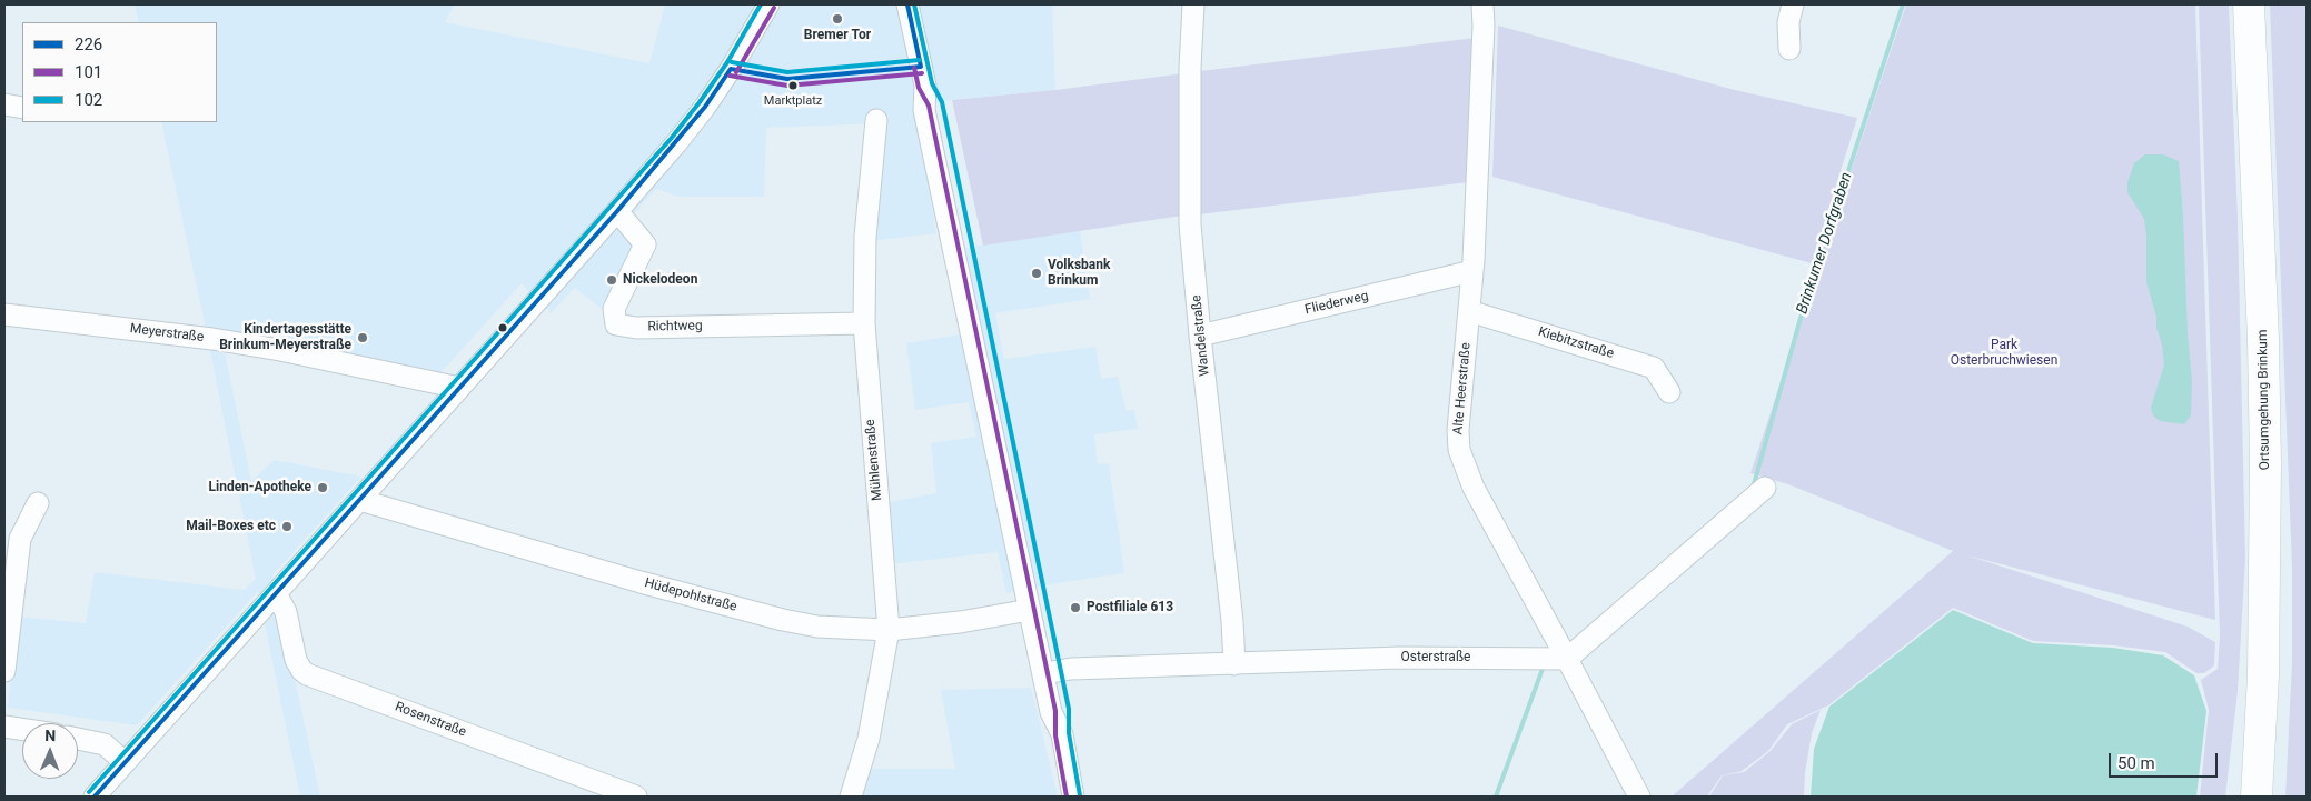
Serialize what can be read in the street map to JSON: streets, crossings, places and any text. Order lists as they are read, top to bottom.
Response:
{
  "streets": {
    "highway": ["Ortsumgehung Brinkum"],
    "street": [
      "Fliederweg",
      "Richtweg",
      "Meyerstraße",
      "Wandelstraße",
      "Kiebitzstraße",
      "Alte Heerstraße",
      "Mühlenstraße",
      "Hüdepohlstraße",
      "Osterstraße",
      "Rosenstraße"
    ]
  },
  "crossings": [
    ["Fliederweg", "Wandelstraße"],
    ["Fliederweg", "Alte Heerstraße"],
    ["Richtweg", "Mühlenstraße"],
    ["Wandelstraße", "Osterstraße"],
    ["Kiebitzstraße", "Alte Heerstraße"],
    ["Alte Heerstraße", "Osterstraße"],
    ["Mühlenstraße", "Hüdepohlstraße"]
  ],
  "water": ["Brinkumer Dorfgraben"],
  "parks": ["Park Osterbruchwiesen"],
  "places": [
    "Bremer Tor",
    "Marktplatz",
    "Volksbank Brinkum",
    "Nickelodeon",
    "Kindertagesstätte Brinkum-Meyerstraße",
    "Linden-Apotheke",
    "Mail-Boxes etc",
    "Postfiliale 613"
  ],
  "lines": ["transit line 226", "transit line 102", "transit line 101"],
  "legend": ["226", "101", "102"],
  "scale_bar": "50 m",
  "north": "top"
}
